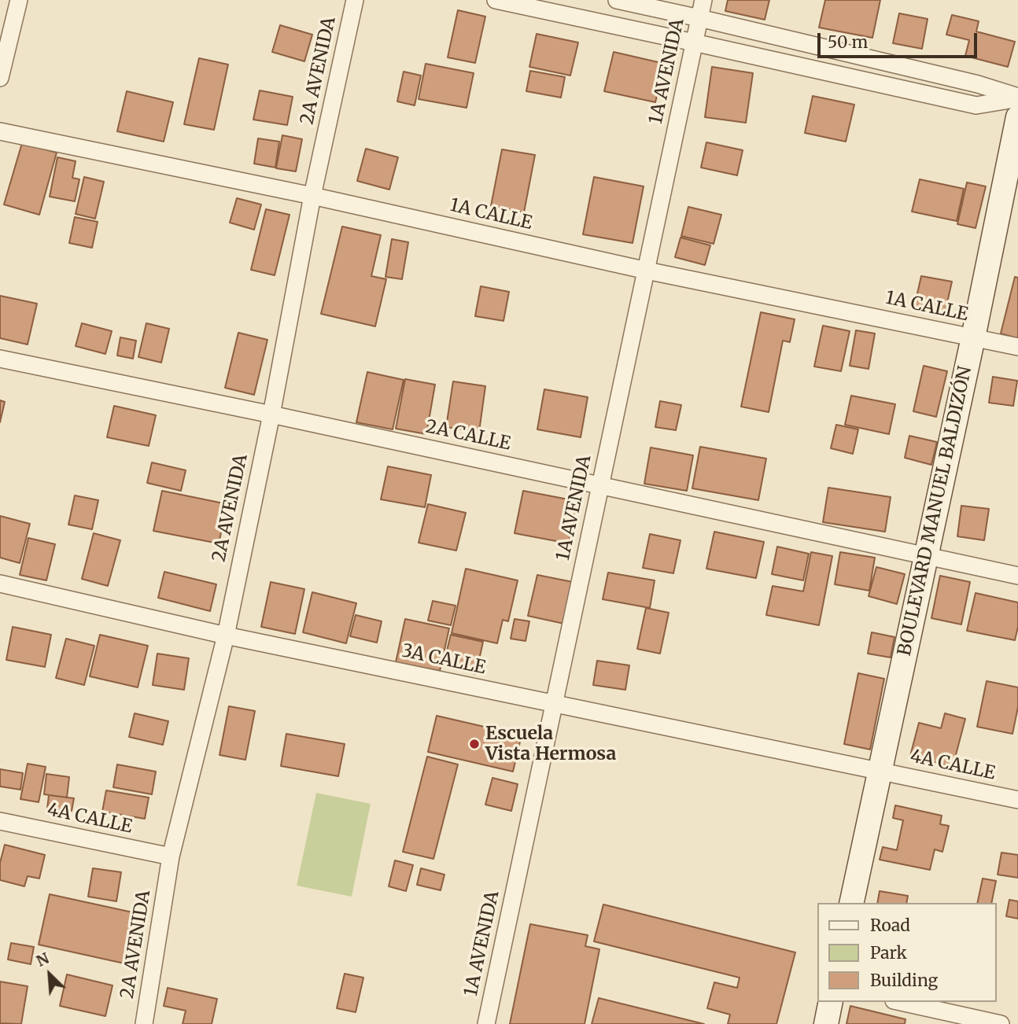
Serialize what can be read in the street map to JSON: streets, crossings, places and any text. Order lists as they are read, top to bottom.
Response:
{
  "streets": {
    "main road": ["BOULEVARD MANUEL BALDIZÓN"],
    "street": [
      "2A AVENIDA",
      "1A AVENIDA",
      "1A CALLE",
      "2A CALLE",
      "3A CALLE",
      "4A CALLE"
    ]
  },
  "crossings": [
    ["2A AVENIDA", "1A CALLE"],
    ["2A AVENIDA", "2A CALLE"],
    ["2A AVENIDA", "3A CALLE"],
    ["2A AVENIDA", "4A CALLE"],
    ["1A AVENIDA", "1A CALLE"],
    ["1A AVENIDA", "2A CALLE"],
    ["1A AVENIDA", "3A CALLE"],
    ["1A CALLE", "BOULEVARD MANUEL BALDIZÓN"],
    ["2A CALLE", "BOULEVARD MANUEL BALDIZÓN"],
    ["BOULEVARD MANUEL BALDIZÓN", "3A CALLE"],
    ["BOULEVARD MANUEL BALDIZÓN", "4A CALLE"],
    ["3A CALLE", "4A CALLE"]
  ],
  "places": ["Escuela Vista Hermosa"],
  "legend": ["Road", "Park", "Building"],
  "scale_bar": "50 m",
  "north": "top left"
}
